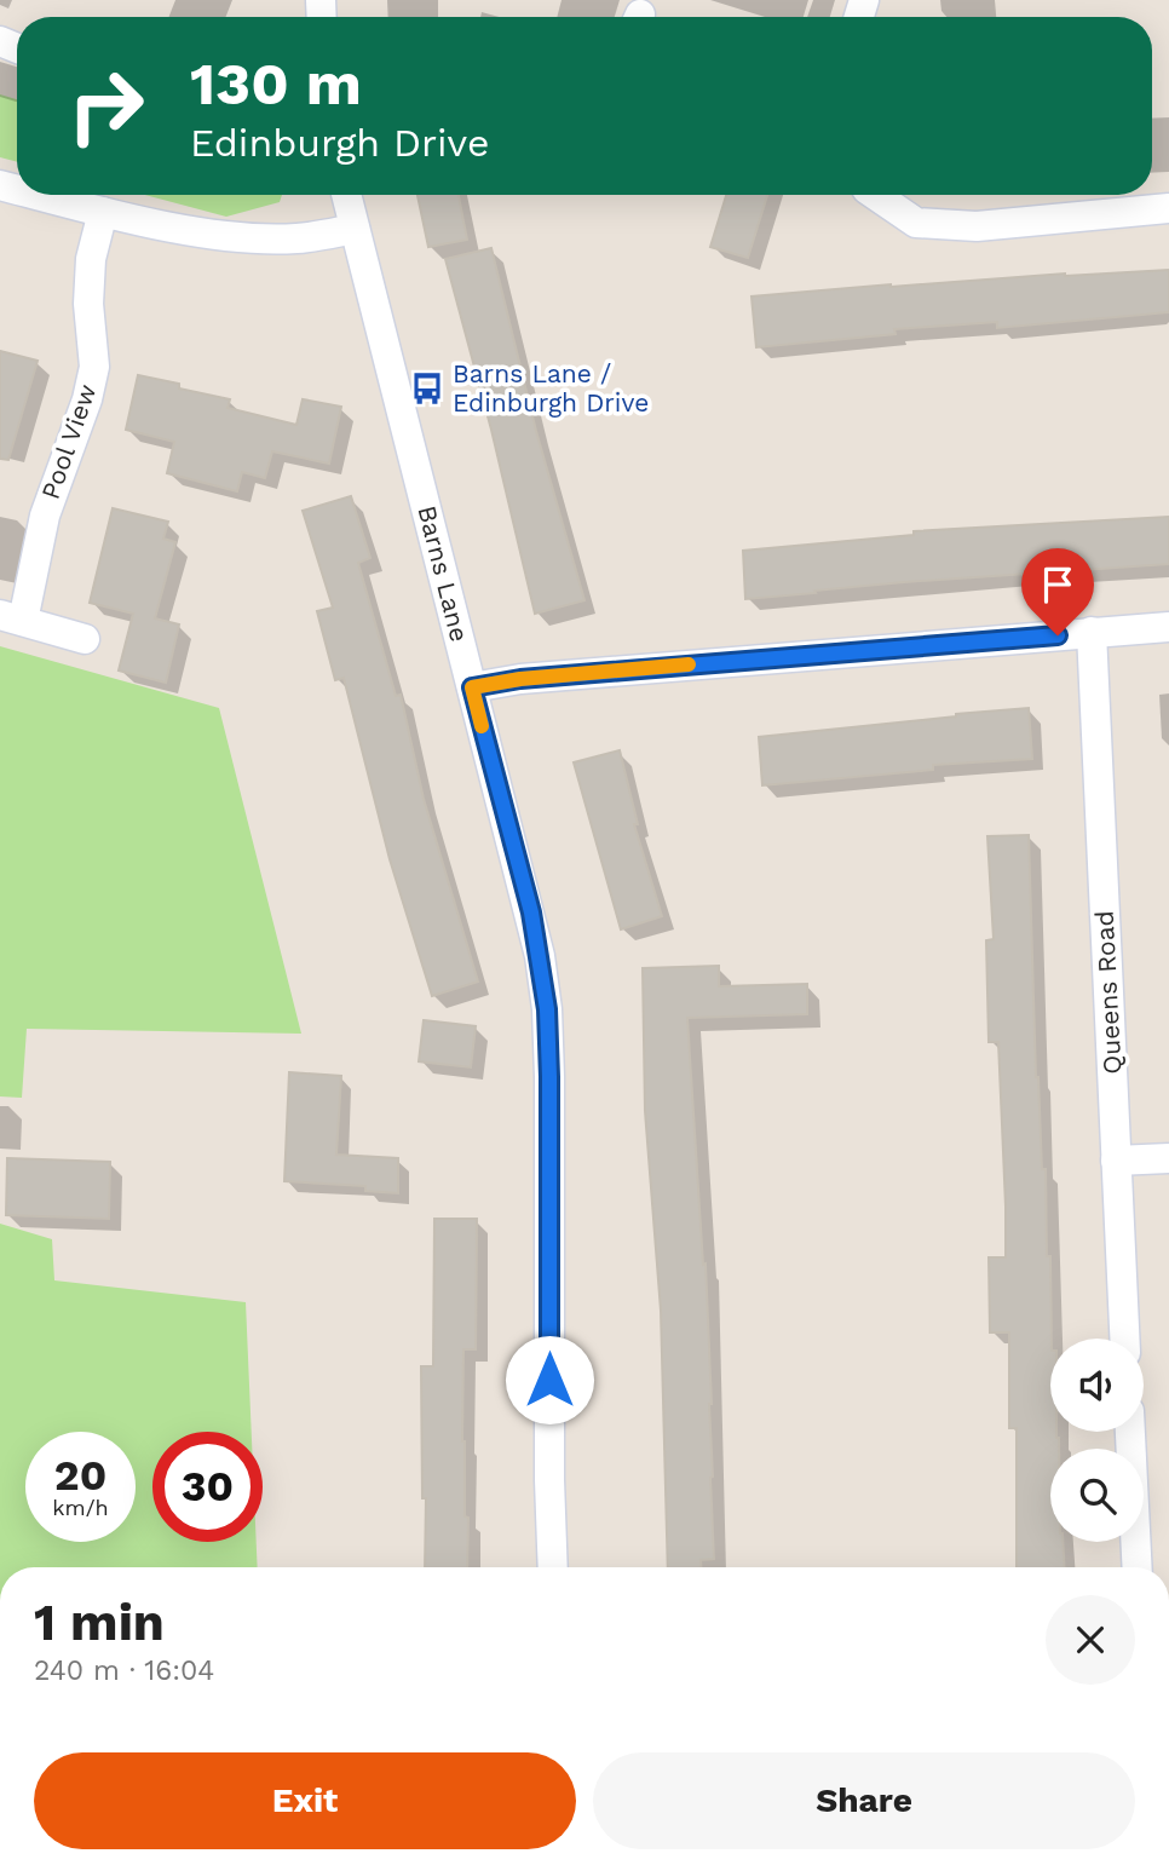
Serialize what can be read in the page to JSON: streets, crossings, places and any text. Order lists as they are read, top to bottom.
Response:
{
  "streets": {
    "street": ["Pool View", "Barns Lane", "Queens Road"]
  },
  "places": {
    "bus stop": ["Barns Lane / Edinburgh Drive"]
  },
  "page": {
    "turn": ["130 m", "Edinburgh Drive"],
    "speed": "20 km/h",
    "limit": "30",
    "heading": ["1 min", "240 m · 16:04"],
    "buttons": ["Exit", "Share"]
  }
}
